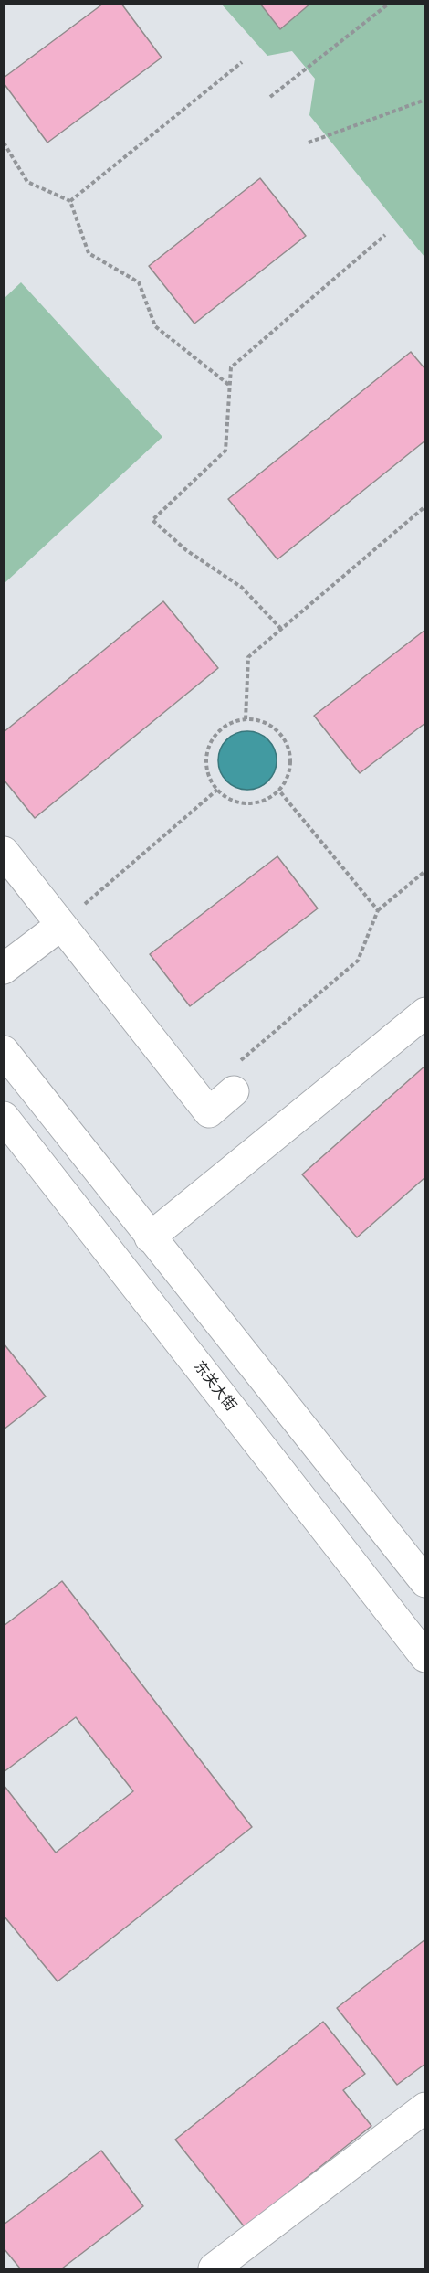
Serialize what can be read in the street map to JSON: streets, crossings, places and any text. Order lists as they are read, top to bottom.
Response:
{
  "streets": {
    "main road": ["东关大街"]
  }
}
